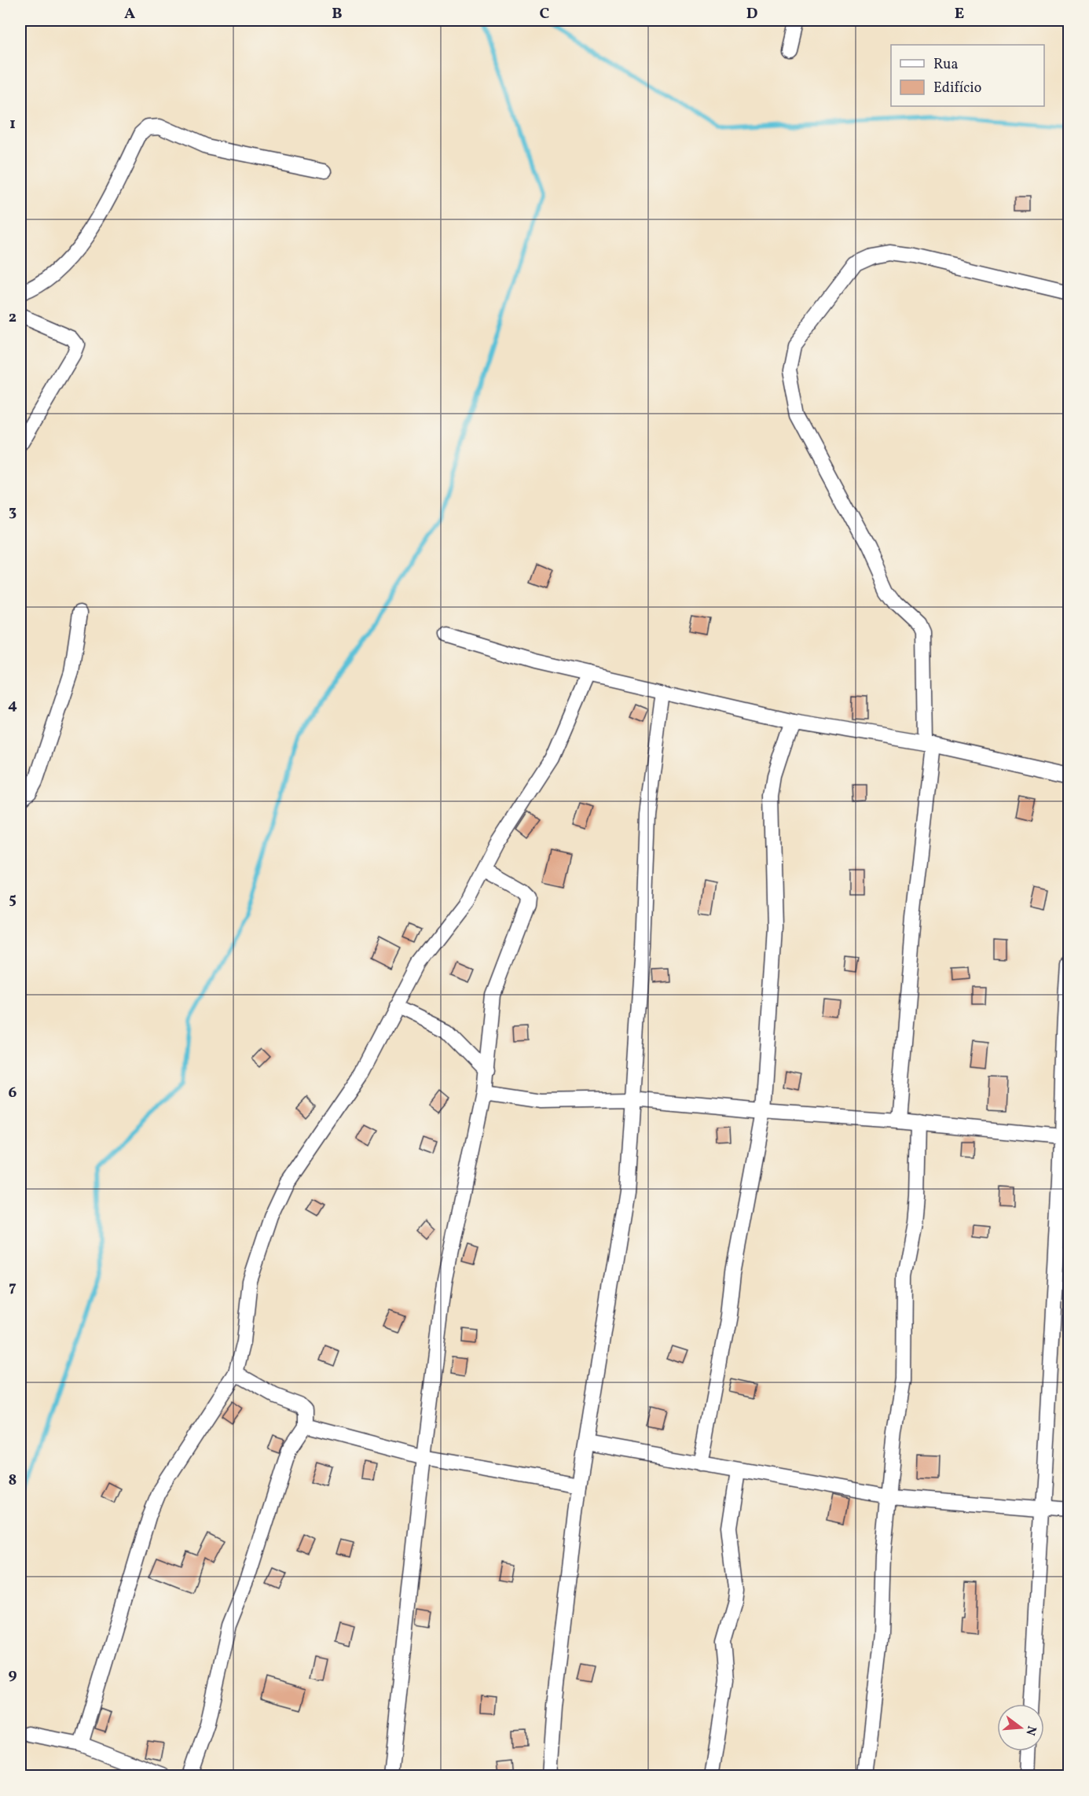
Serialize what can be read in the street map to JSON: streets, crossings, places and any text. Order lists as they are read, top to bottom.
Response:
{
  "legend": ["Rua", "Edifício"],
  "north": "right",
  "grid": {
    "columns": [
      "A",
      "B",
      "C",
      "D",
      "E"
    ],
    "rows": [
      "1",
      "2",
      "3",
      "4",
      "5",
      "6",
      "7",
      "8",
      "9"
    ]
  }
}
